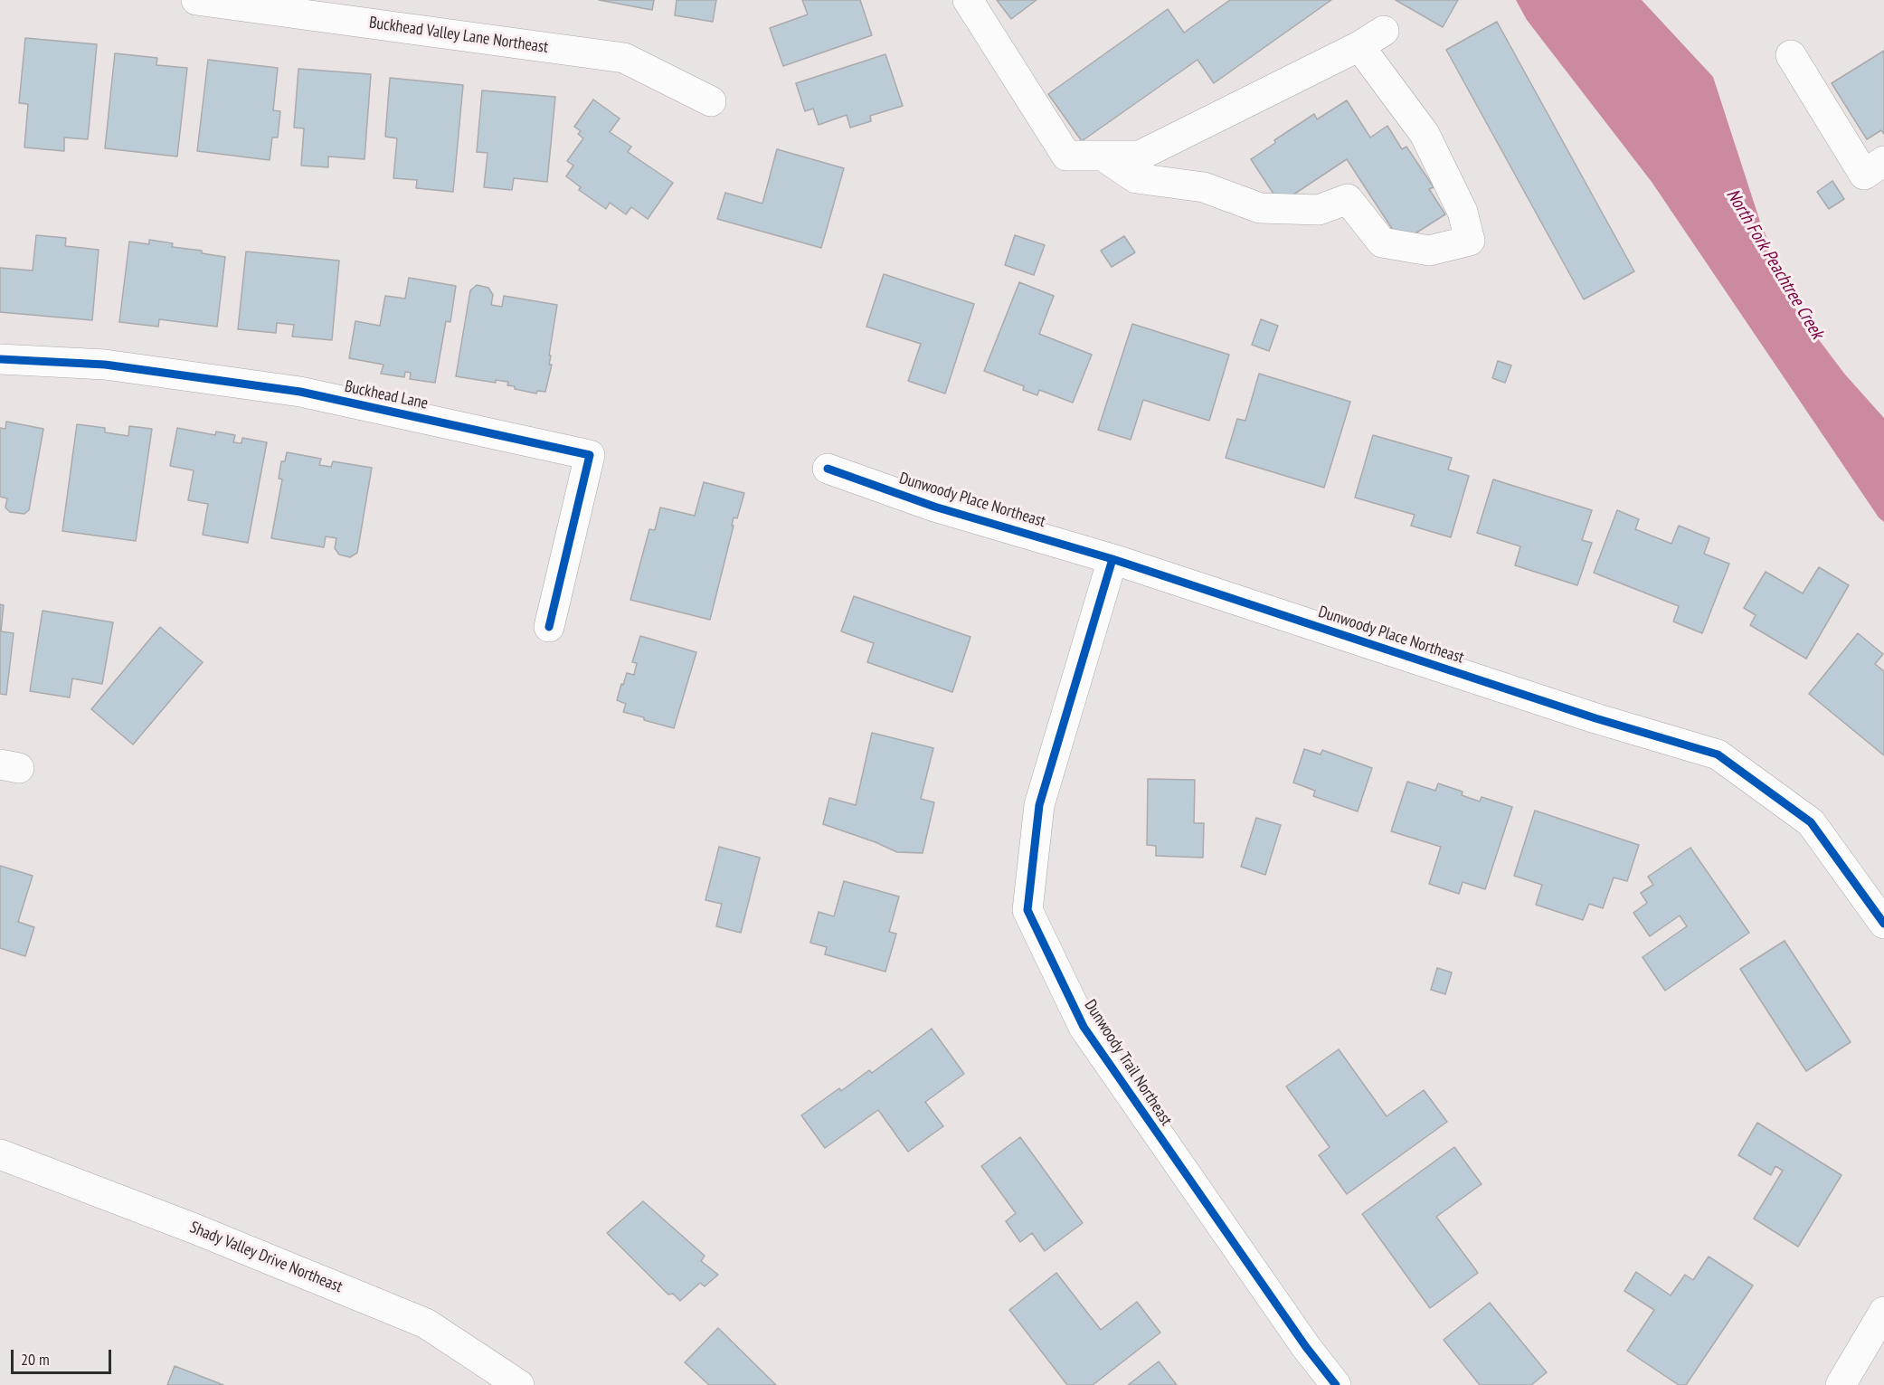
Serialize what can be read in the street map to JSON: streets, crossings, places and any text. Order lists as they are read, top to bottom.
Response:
{
  "streets": {
    "street": [
      "Buckhead Valley Lane Northeast",
      "Buckhead Lane",
      "Dunwoody Place Northeast",
      "Dunwoody Trail Northeast",
      "Shady Valley Drive Northeast"
    ]
  },
  "crossings": [
    ["Dunwoody Place Northeast", "Dunwoody Trail Northeast"]
  ],
  "water": ["North Fork Peachtree Creek"],
  "scale_bar": "20 m"
}
